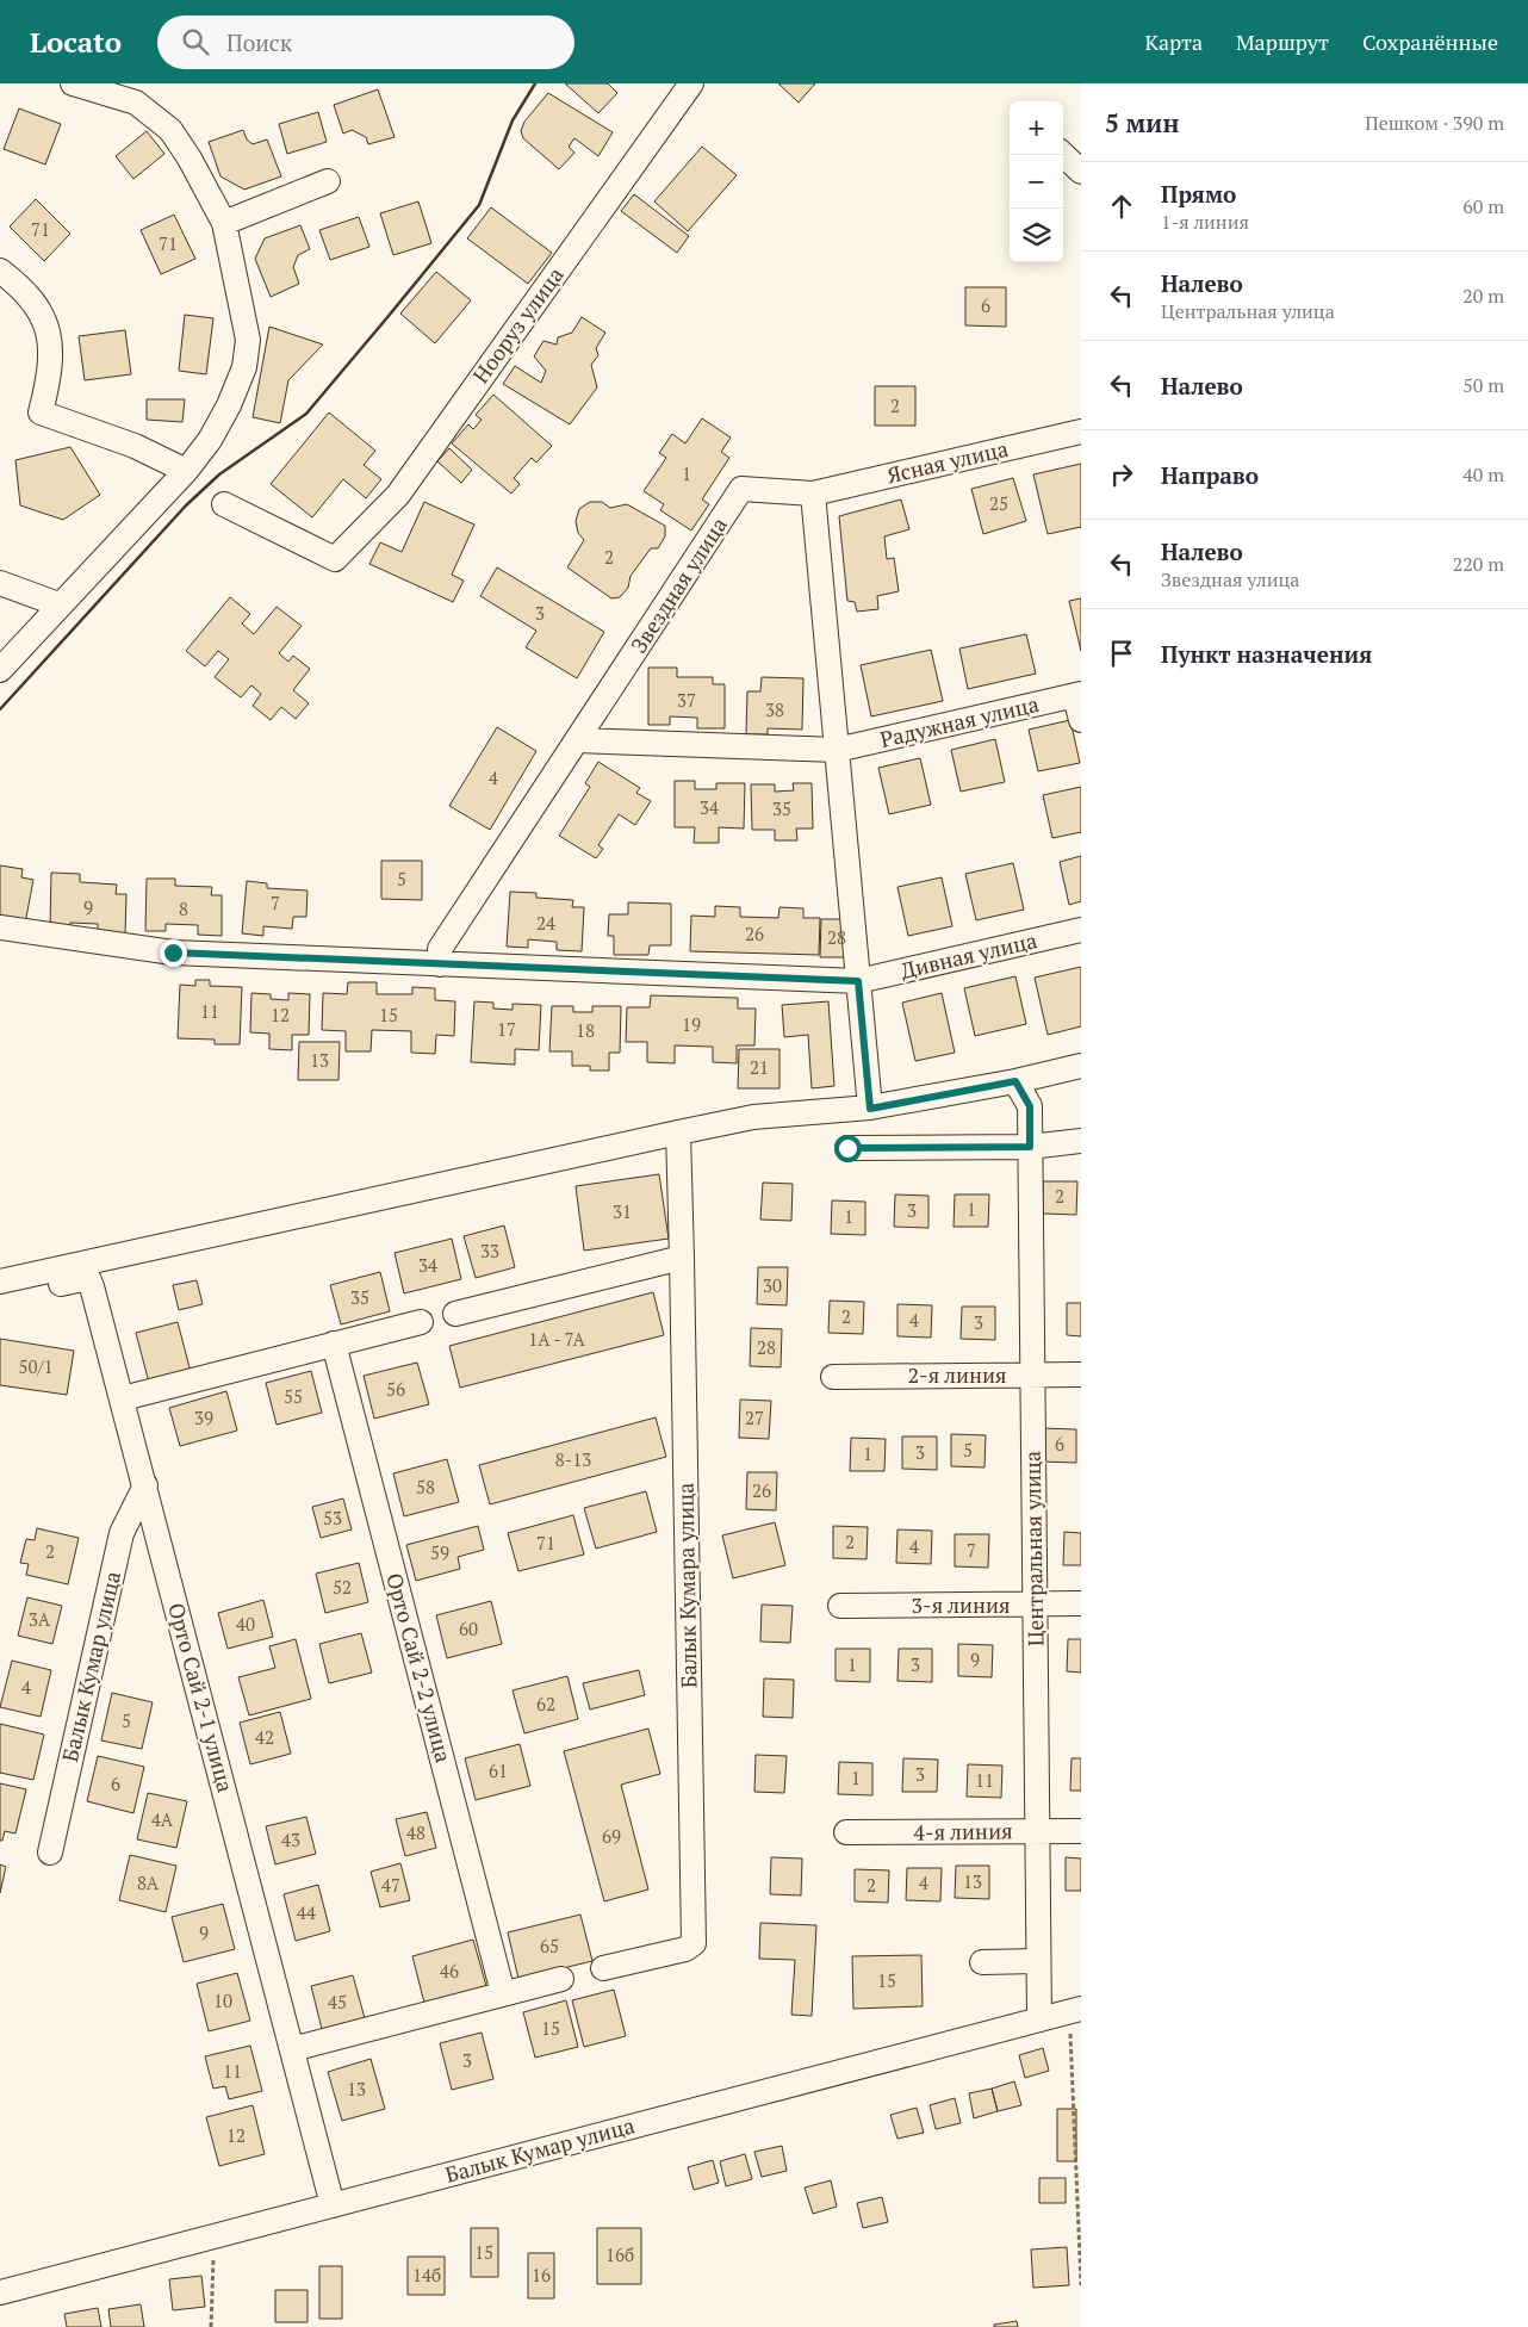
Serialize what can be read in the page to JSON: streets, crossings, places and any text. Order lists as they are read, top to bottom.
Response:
{
  "streets": {
    "street": [
      "Нооруз улица",
      "Ясная улица",
      "Звездная улица",
      "Радужная улица",
      "Дивная улица",
      "2-я линия",
      "Центральная улица",
      "Балык Кумара улица",
      "3-я линия",
      "Балык Кумар улица",
      "Орто Сай 2-2 улица",
      "Орто Сай 2-1 улица",
      "4-я линия"
    ]
  },
  "crossings": [
    ["Ясная улица", "Звездная улица"],
    ["2-я линия", "Центральная улица"],
    ["Центральная улица", "3-я линия"],
    ["Центральная улица", "Балык Кумар улица"],
    ["Центральная улица", "4-я линия"],
    ["Балык Кумар улица", "Орто Сай 2-1 улица"]
  ],
  "house_numbers": [
    "71",
    "71",
    "6",
    "2",
    "1",
    "25",
    "2",
    "3",
    "37",
    "38",
    "4",
    "34",
    "35",
    "5",
    "7",
    "9",
    "8",
    "24",
    "26",
    "28",
    "11",
    "12",
    "15",
    "19",
    "17",
    "18",
    "13",
    "21",
    "2",
    "1",
    "3",
    "31",
    "1",
    "33",
    "34",
    "30",
    "35",
    "2",
    "4",
    "3",
    "1А - 7А",
    "28",
    "50/1",
    "56",
    "55",
    "39",
    "27",
    "6",
    "5",
    "3",
    "1",
    "8-13",
    "58",
    "26",
    "53",
    "2",
    "71",
    "4",
    "7",
    "2",
    "59",
    "52",
    "3А",
    "40",
    "60",
    "9",
    "1",
    "3",
    "4",
    "62",
    "5",
    "42",
    "61",
    "3",
    "1",
    "11",
    "6",
    "4А",
    "48",
    "69",
    "43",
    "13",
    "8А",
    "4",
    "47",
    "2",
    "44",
    "9",
    "65",
    "46",
    "15",
    "10",
    "45",
    "15",
    "3",
    "11",
    "13",
    "12",
    "15",
    "16б",
    "14б",
    "16"
  ],
  "page": {
    "header": "Locato",
    "search": "Поиск",
    "nav": ["Карта", "Маршрут", "Сохранённые"],
    "heading": ["5 мин", "Пешком · 390 m"],
    "map_buttons": ["+", "−"],
    "list": [
      ["Прямо", "1-я линия", "60 m"],
      ["Налево", "Центральная улица", "20 m"],
      ["Налево", "50 m"],
      ["Направо", "40 m"],
      ["Налево", "Звездная улица", "220 m"],
      "Пункт назначения"
    ]
  }
}
